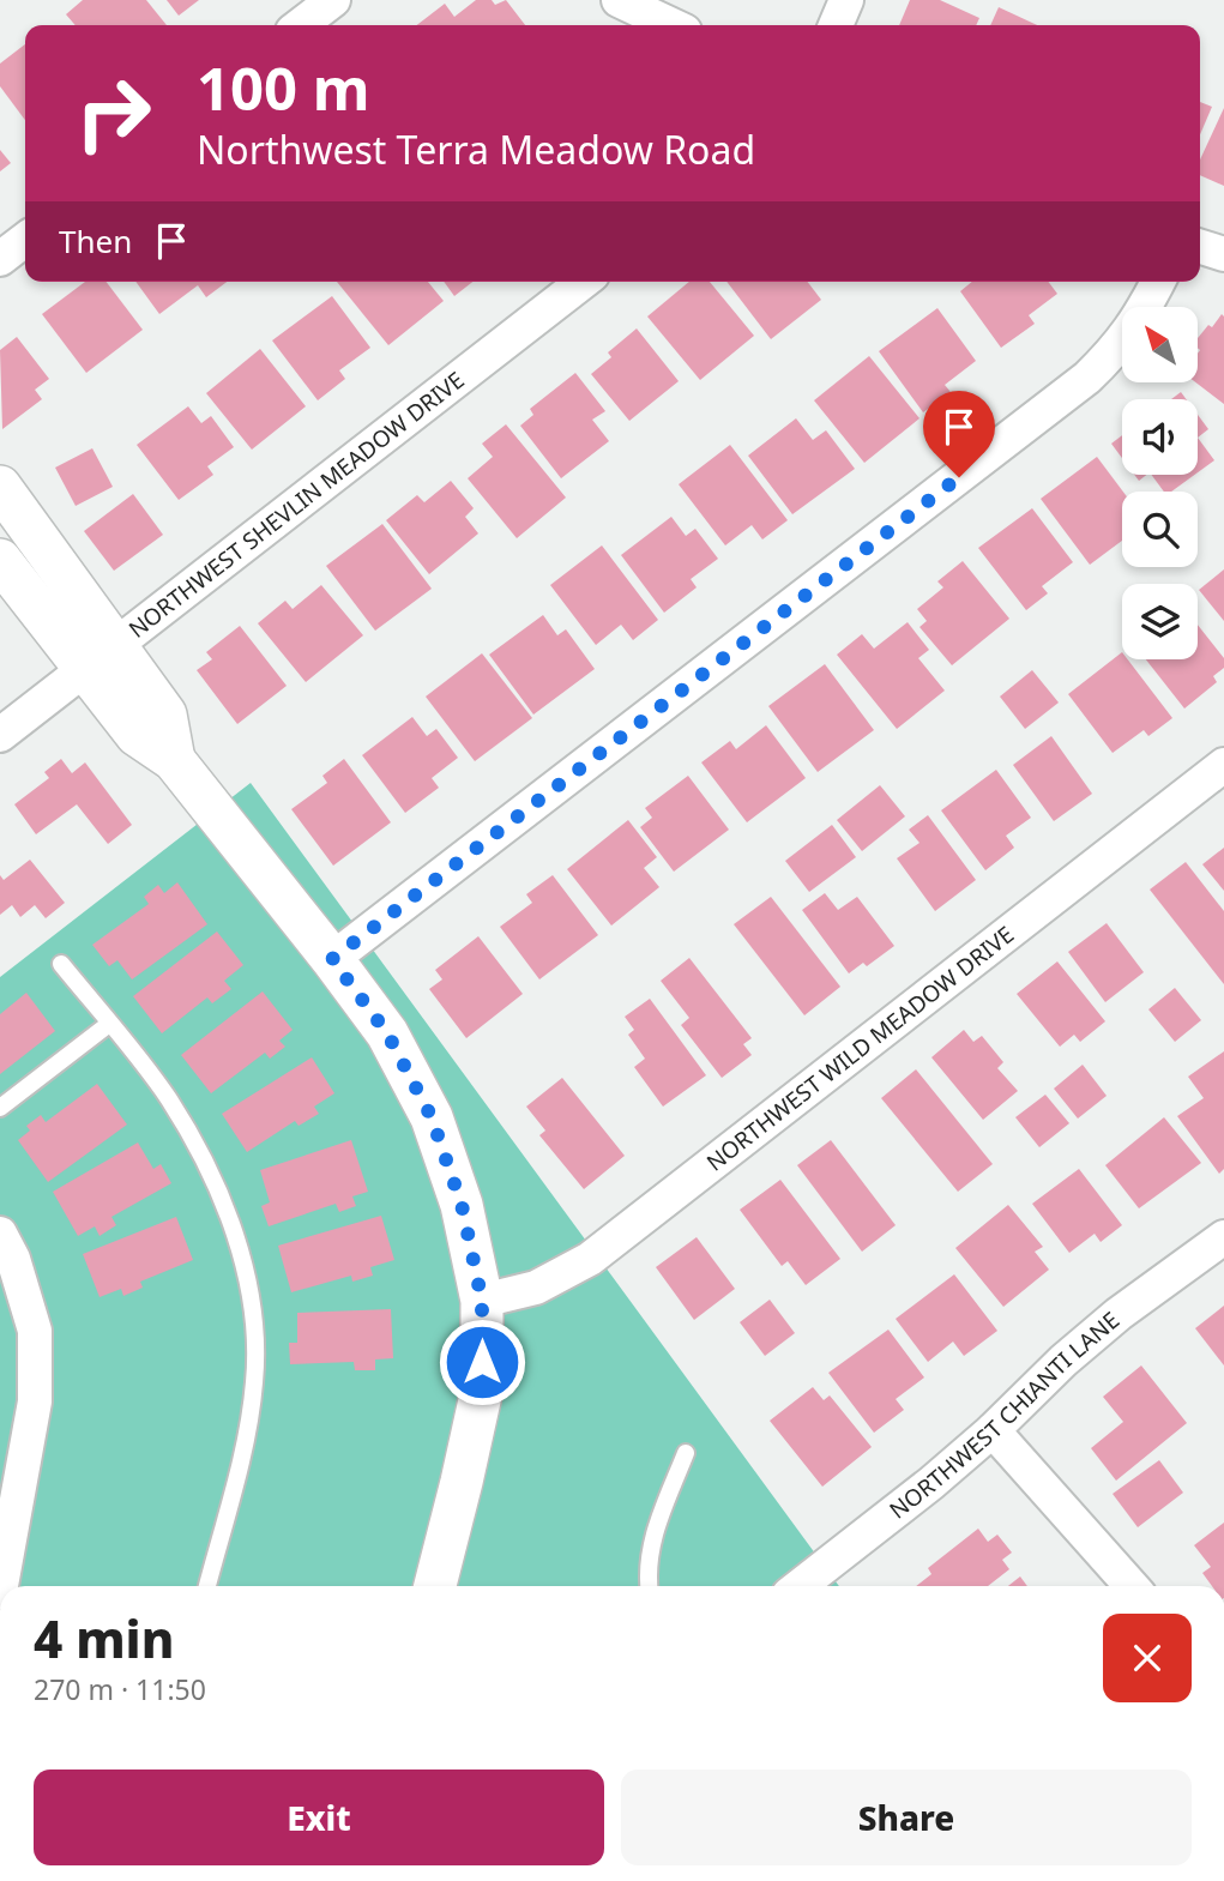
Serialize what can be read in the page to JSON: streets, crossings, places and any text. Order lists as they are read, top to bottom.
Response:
{
  "streets": {
    "street": ["NORTHWEST SHEVLIN MEADOW DRIVE", "NORTHWEST WILD MEADOW DRIVE", "NORTHWEST CHIANTI LANE"]
  },
  "north": "top left",
  "page": {
    "turn": ["100 m", "Northwest Terra Meadow Road"],
    "then": "Then",
    "heading": ["4 min", "270 m · 11:50"],
    "buttons": ["Exit", "Share"]
  }
}
